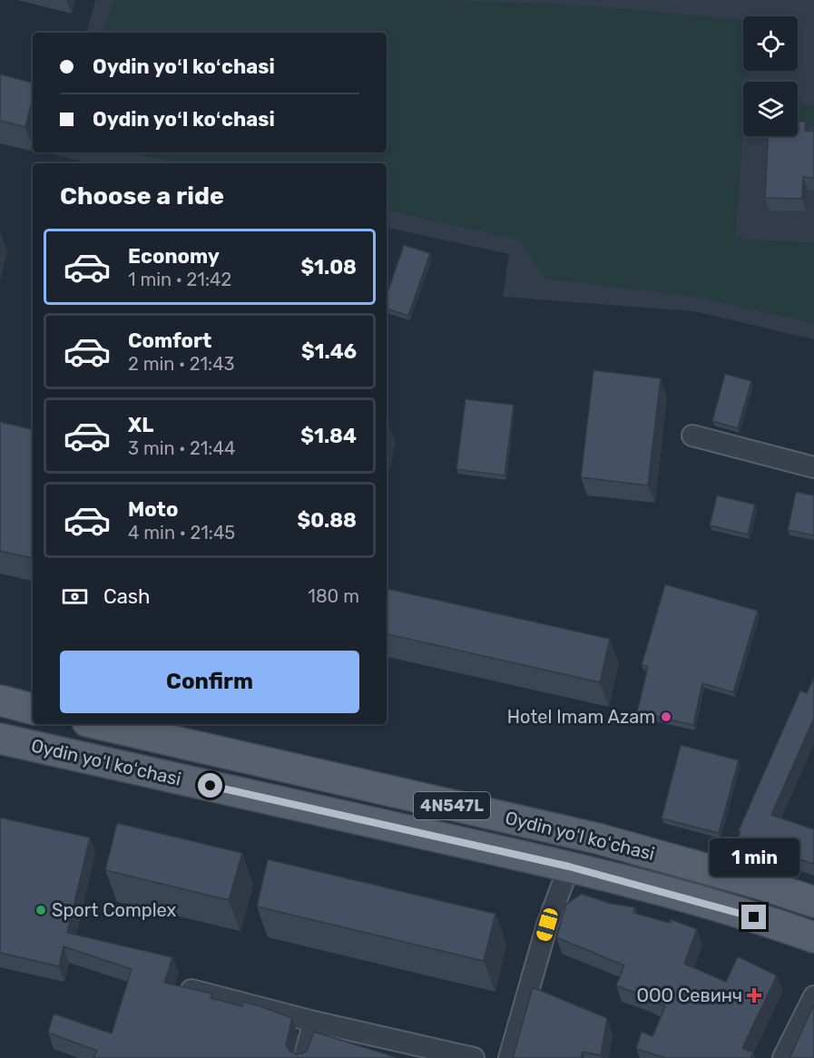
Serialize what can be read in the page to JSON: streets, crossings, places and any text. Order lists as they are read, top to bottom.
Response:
{
  "streets": {
    "main road": ["Oydin yoʻl koʻchasi", "4N547L"]
  },
  "places": {
    "other": ["Hotel Imam Azam", "Sport Complex"],
    "health": ["ООО Севинч"]
  },
  "page": {
    "banner": ["Oydin yoʻl koʻchasi", "Oydin yoʻl koʻchasi"],
    "heading": "Choose a ride",
    "list": [
      {
        "name": "Economy",
        "note": "1 min · 21:42",
        "value": "$1.08"
      },
      {
        "name": "Comfort",
        "note": "2 min · 21:43",
        "value": "$1.46"
      },
      {
        "name": "XL",
        "note": "3 min · 21:44",
        "value": "$1.84"
      },
      {
        "name": "Moto",
        "note": "4 min · 21:45",
        "value": "$0.88"
      }
    ],
    "pay": ["Cash", "180 m"],
    "buttons": "Confirm",
    "bubble": "1 min"
  }
}
